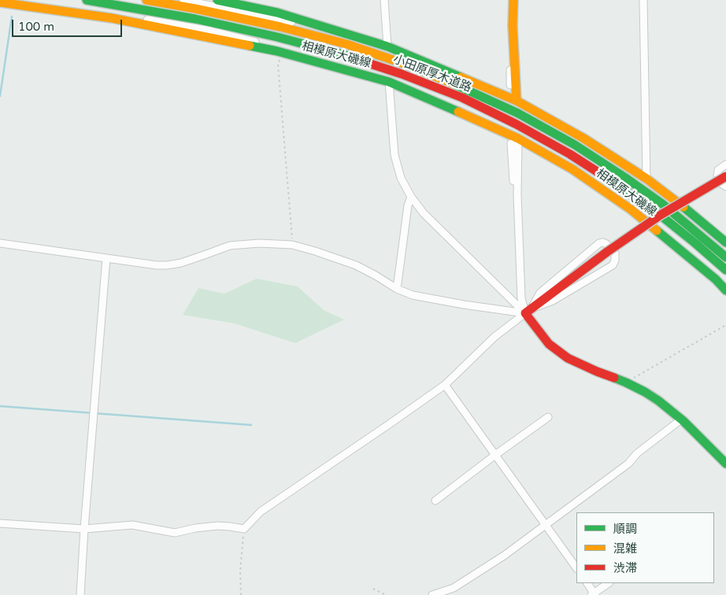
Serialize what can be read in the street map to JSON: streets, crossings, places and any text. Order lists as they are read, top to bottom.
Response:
{
  "streets": {
    "main road": ["相模原大磯線", "小田原厚木道路"]
  },
  "legend": ["順調", "混雑", "渋滞"],
  "scale_bar": "100 m"
}
